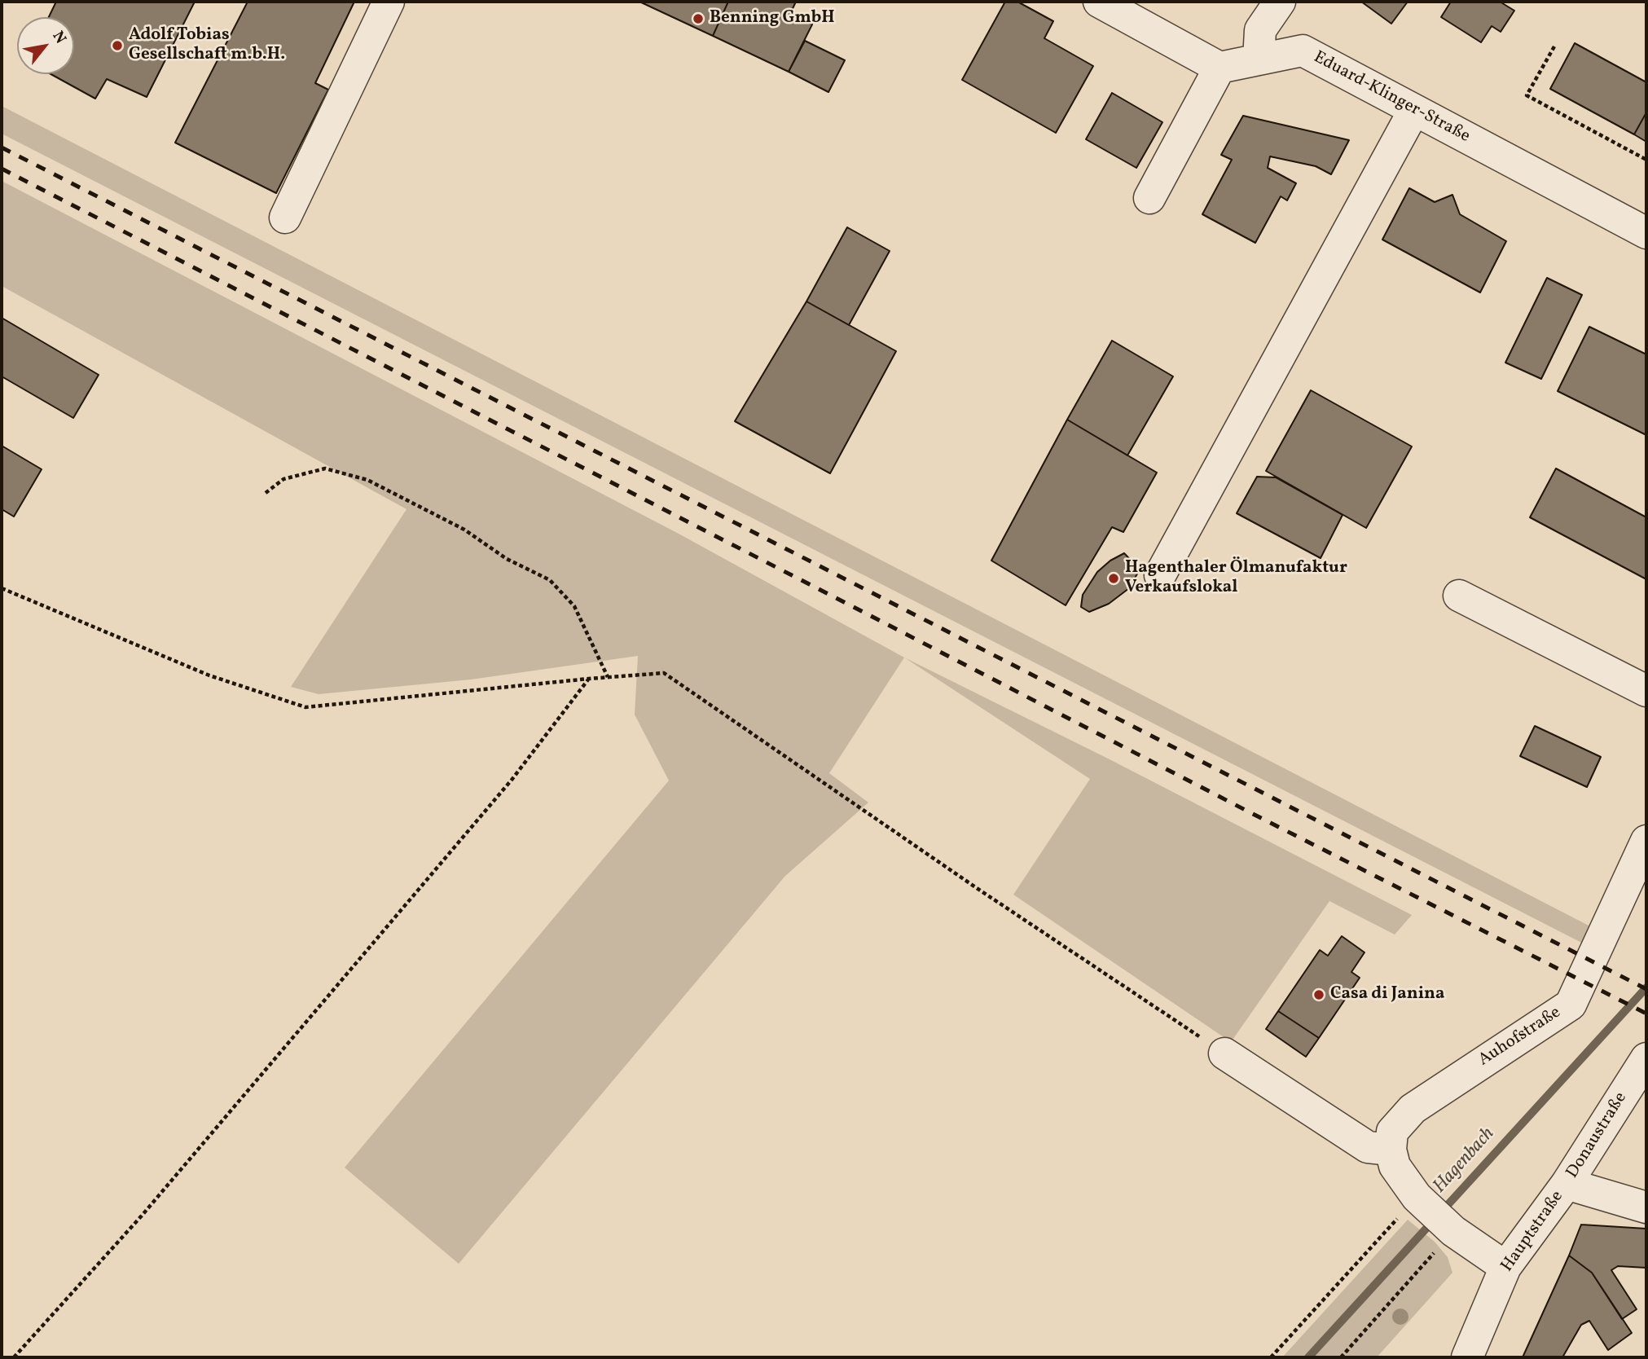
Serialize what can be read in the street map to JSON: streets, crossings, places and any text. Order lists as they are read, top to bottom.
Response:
{
  "streets": {
    "street": [
      "Eduard-Klinger-Straße",
      "Auhofstraße",
      "Donaustraße",
      "Hauptstraße"
    ]
  },
  "crossings": [
    ["Donaustraße", "Hauptstraße"]
  ],
  "water": ["Hagenbach"],
  "places": [
    "Benning GmbH",
    "Adolf Tobias Gesellschaft m.b.H.",
    "Hagenthaler Ölmanufaktur Verkaufslokal",
    "Casa di Janina"
  ],
  "north": "top right"
}
